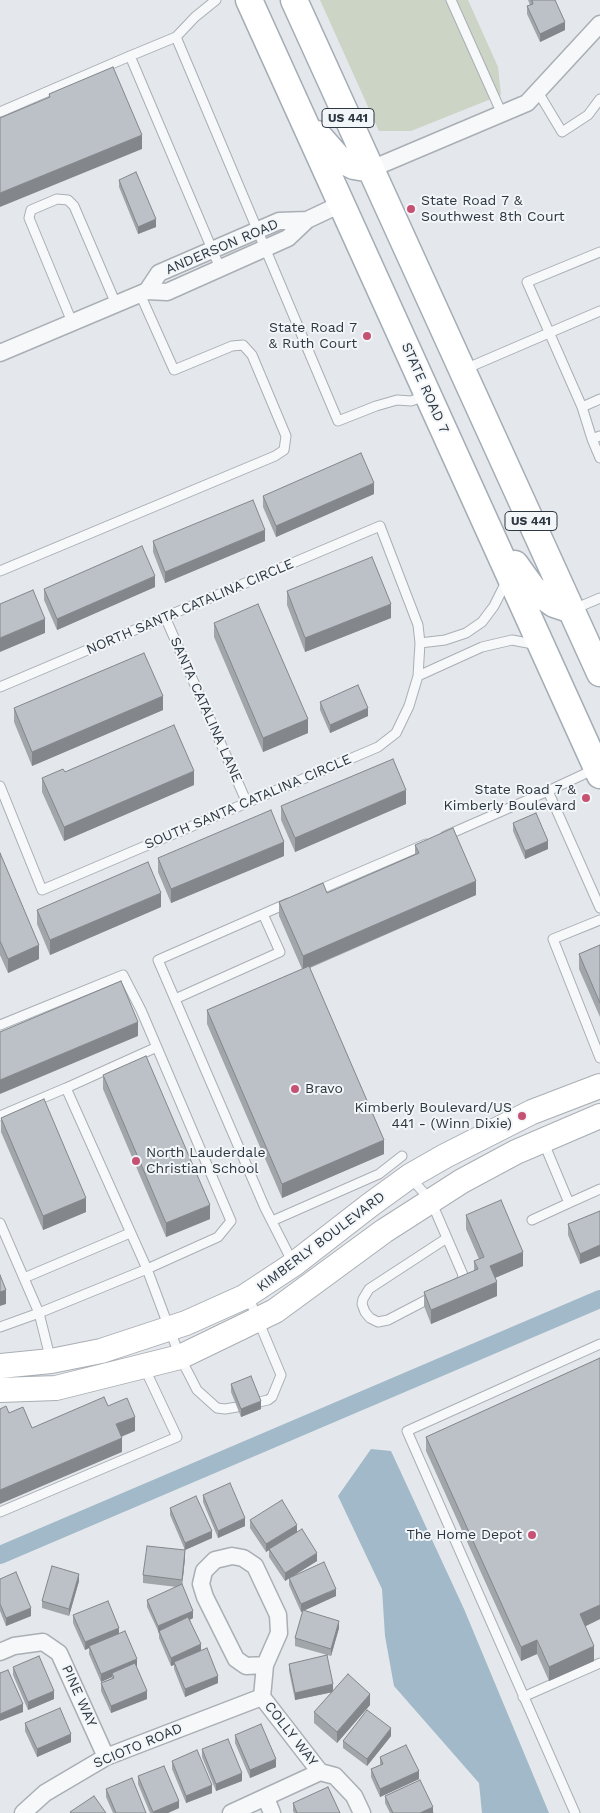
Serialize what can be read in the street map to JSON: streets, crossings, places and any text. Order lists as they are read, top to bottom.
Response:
{
  "streets": {
    "main road": ["US 441", "STATE ROAD 7"],
    "street": [
      "ANDERSON ROAD",
      "KIMBERLY BOULEVARD",
      "PINE WAY",
      "COLLY WAY",
      "SCIOTO ROAD"
    ],
    "lane": ["NORTH SANTA CATALINA CIRCLE", "SANTA CATALINA LANE", "SOUTH SANTA CATALINA CIRCLE"]
  },
  "crossings": [
    ["ANDERSON ROAD", "STATE ROAD 7"],
    ["NORTH SANTA CATALINA CIRCLE", "SANTA CATALINA LANE"],
    ["NORTH SANTA CATALINA CIRCLE", "SOUTH SANTA CATALINA CIRCLE"],
    ["SANTA CATALINA LANE", "SOUTH SANTA CATALINA CIRCLE"],
    ["PINE WAY", "SCIOTO ROAD"],
    ["COLLY WAY", "SCIOTO ROAD"]
  ],
  "places": [
    "State Road 7 & Southwest 8th Court",
    "State Road 7 & Ruth Court",
    "State Road 7 & Kimberly Boulevard",
    "Bravo",
    "Kimberly Boulevard/US 441 - (Winn Dixie)",
    "North Lauderdale Christian School",
    "The Home Depot"
  ]
}
